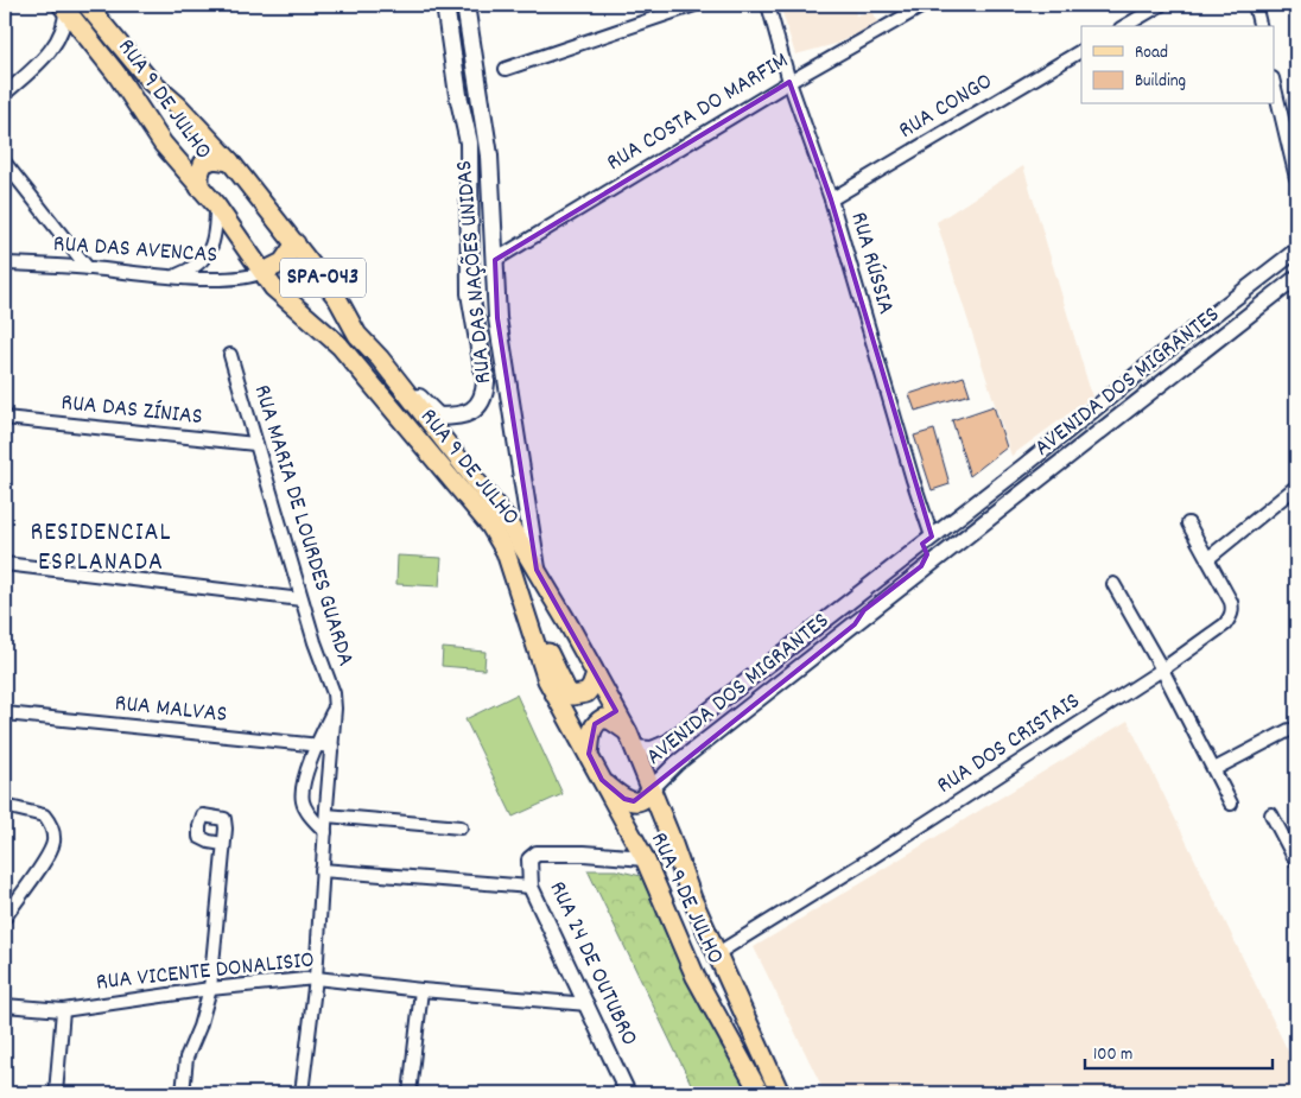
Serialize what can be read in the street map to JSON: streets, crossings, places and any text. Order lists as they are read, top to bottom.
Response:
{
  "streets": {
    "main road": ["RUA 9 DE JULHO", "RUA DAS NAÇÕES UNIDAS", "SPA-043"],
    "street": [
      "RUA CONGO",
      "RUA COSTA DO MARFIM",
      "RUA DAS AVENCAS",
      "RUA RÚSSIA",
      "AVENIDA DOS MIGRANTES",
      "RUA DAS ZÍNIAS",
      "RUA MARIA DE LOURDES GUARDA",
      "RUA MALVAS",
      "RUA DOS CRISTAIS",
      "RUA 24 DE OUTUBRO",
      "RUA VICENTE DONALISIO"
    ]
  },
  "crossings": [
    ["RUA 9 DE JULHO", "RUA DAS AVENCAS"],
    ["RUA 9 DE JULHO", "RUA DAS NAÇÕES UNIDAS"],
    ["RUA 9 DE JULHO", "AVENIDA DOS MIGRANTES"],
    ["RUA 9 DE JULHO", "RUA DOS CRISTAIS"],
    ["RUA 9 DE JULHO", "RUA 24 DE OUTUBRO"],
    ["RUA CONGO", "RUA RÚSSIA"],
    ["RUA COSTA DO MARFIM", "RUA RÚSSIA"],
    ["RUA COSTA DO MARFIM", "RUA DAS NAÇÕES UNIDAS"],
    ["RUA RÚSSIA", "AVENIDA DOS MIGRANTES"],
    ["RUA DAS ZÍNIAS", "RUA MARIA DE LOURDES GUARDA"],
    ["RUA MARIA DE LOURDES GUARDA", "RUA MALVAS"],
    ["RUA MARIA DE LOURDES GUARDA", "RUA VICENTE DONALISIO"],
    ["RUA 24 DE OUTUBRO", "RUA VICENTE DONALISIO"]
  ],
  "districts": ["RESIDENCIAL ESPLANADA"],
  "legend": ["Road", "Building"],
  "scale_bar": "100 m"
}
